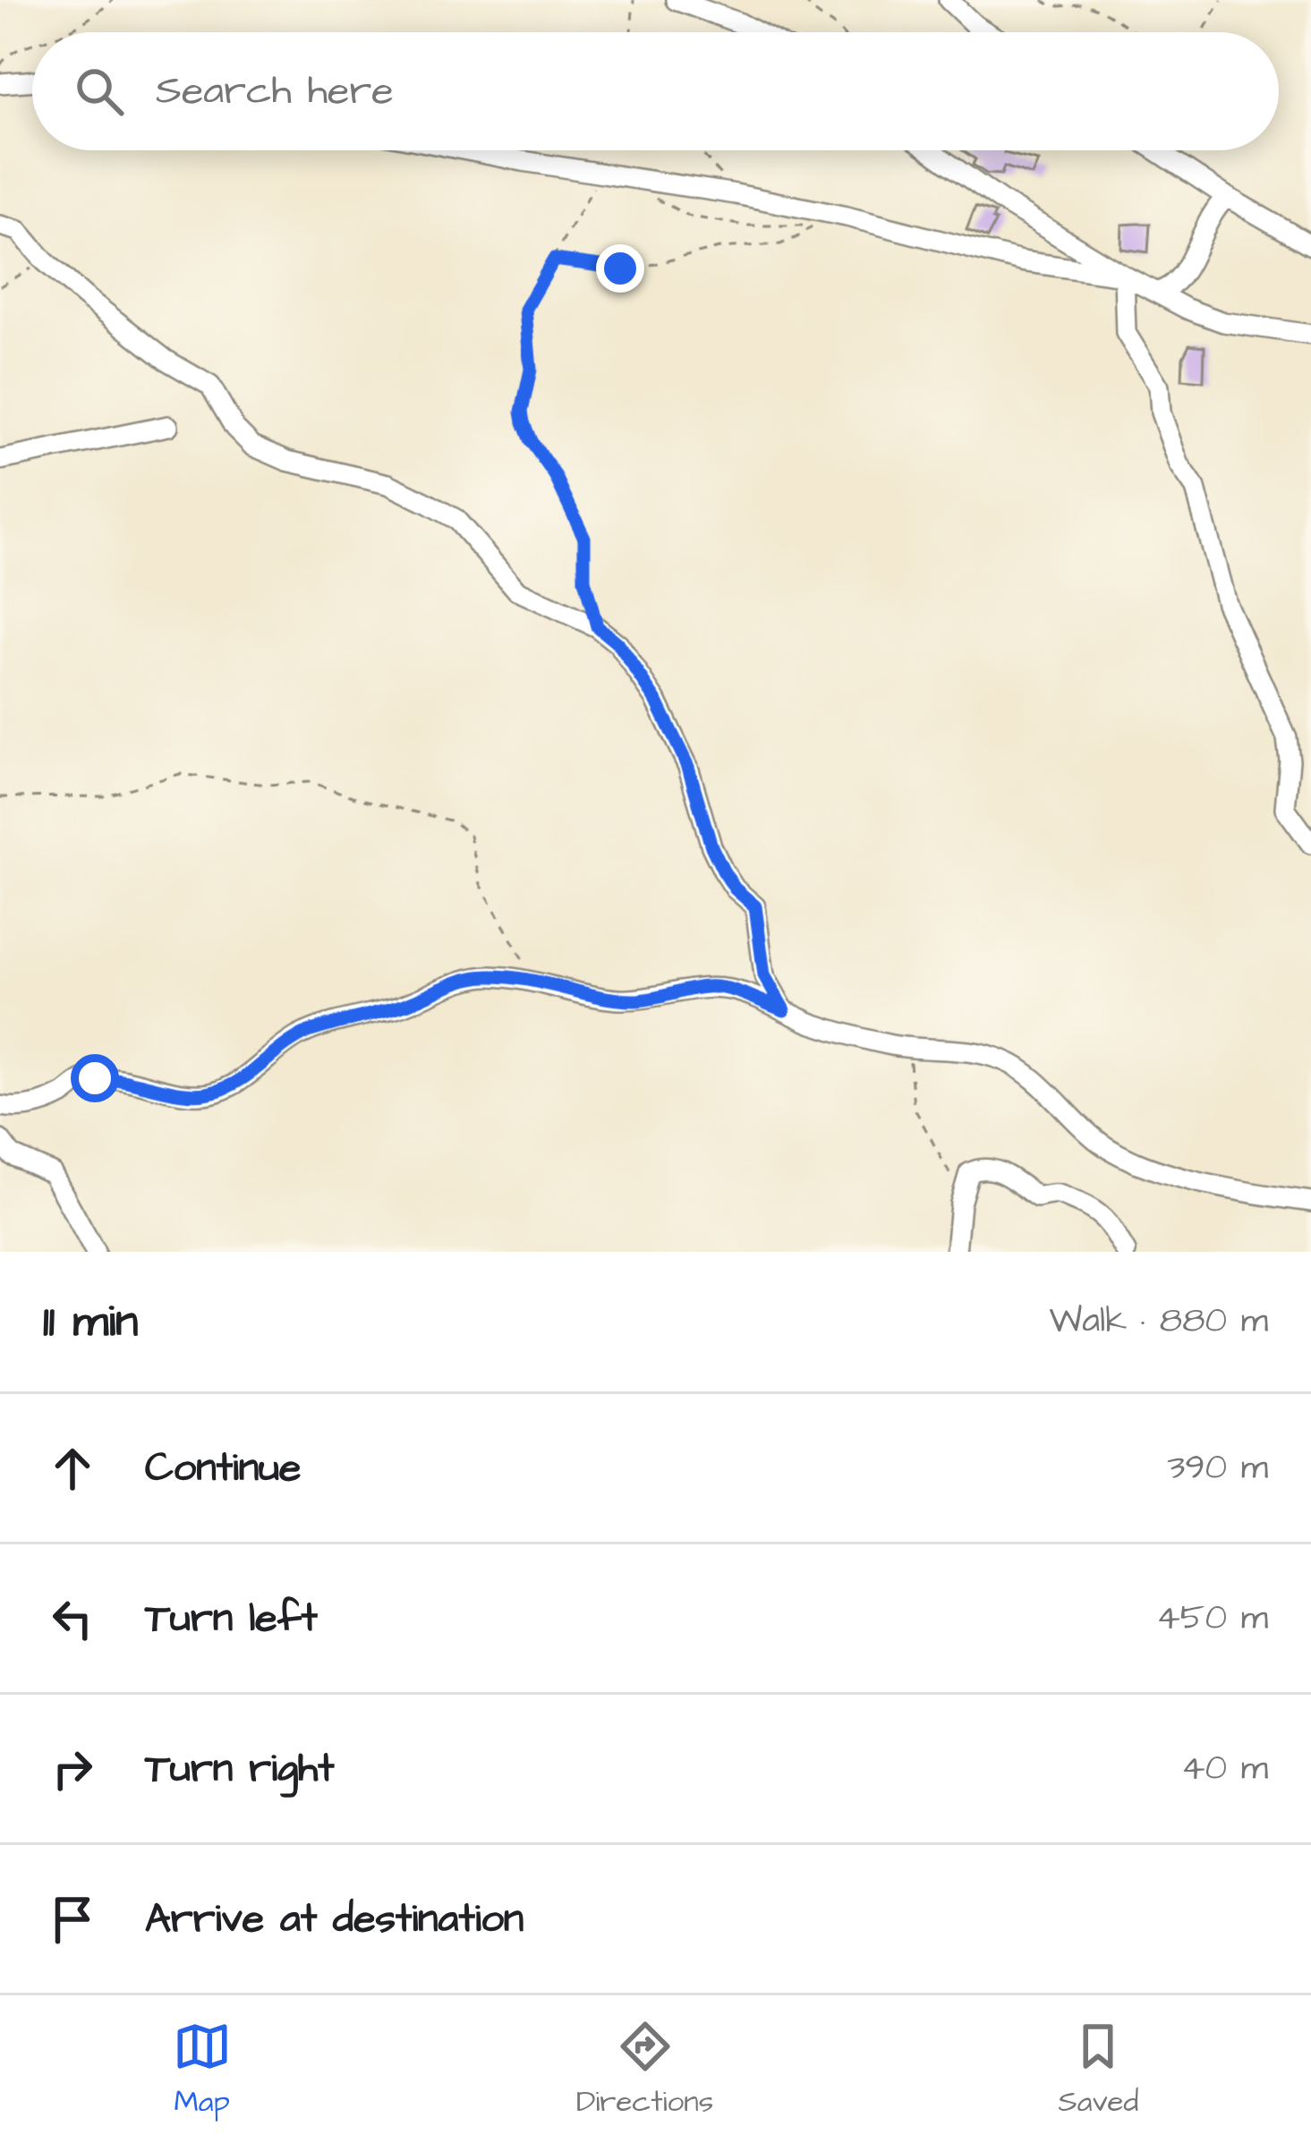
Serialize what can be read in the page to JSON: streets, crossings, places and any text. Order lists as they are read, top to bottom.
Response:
{
  "page": {
    "search": "Search here",
    "heading": ["11 min", "Walk · 880 m"],
    "list": [
      ["Continue", "390 m"],
      ["Turn left", "450 m"],
      ["Turn right", "40 m"],
      "Arrive at destination"
    ],
    "nav": ["Map", "Directions", "Saved"]
  }
}
